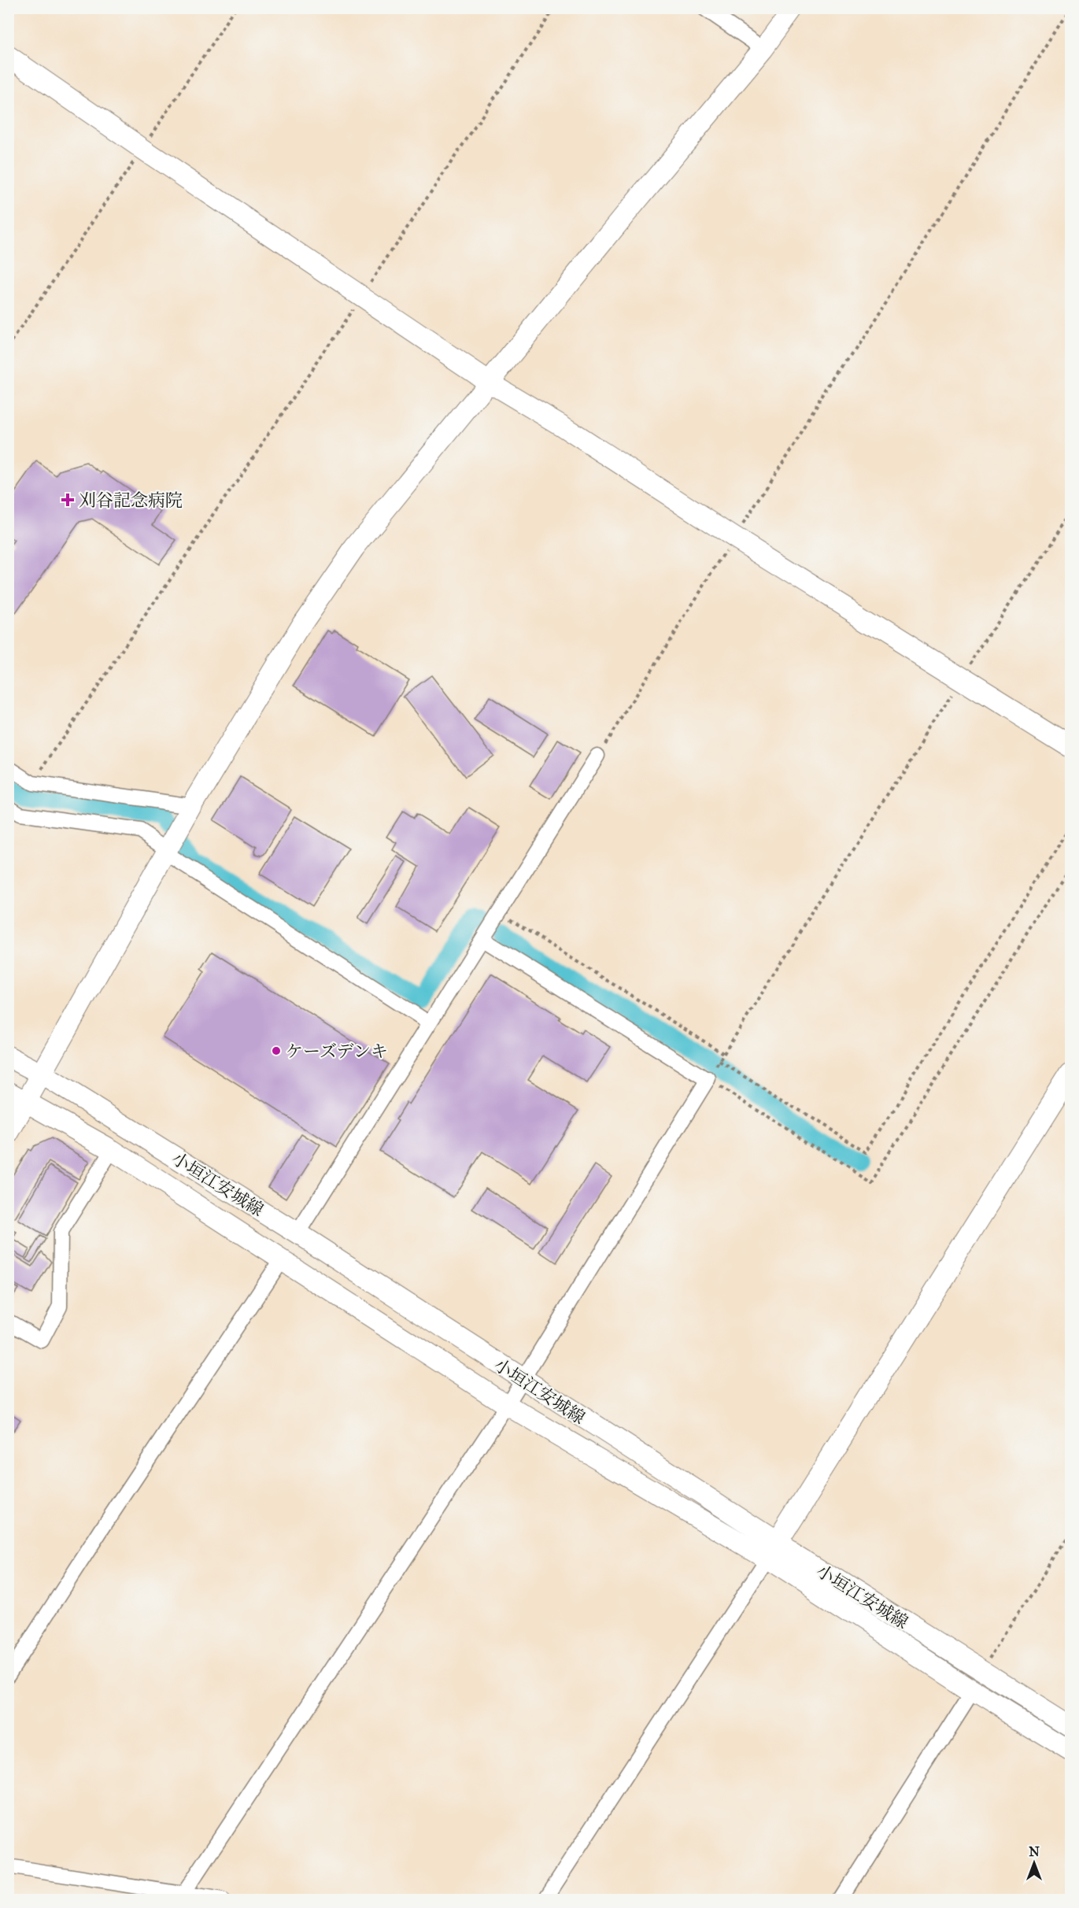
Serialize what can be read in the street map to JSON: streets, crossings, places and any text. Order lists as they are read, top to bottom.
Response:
{
  "streets": {
    "street": ["小垣江安城線"]
  },
  "places": {
    "health": ["刈谷記念病院"],
    "other": ["ケーズデンキ"]
  },
  "north": "top"
}
